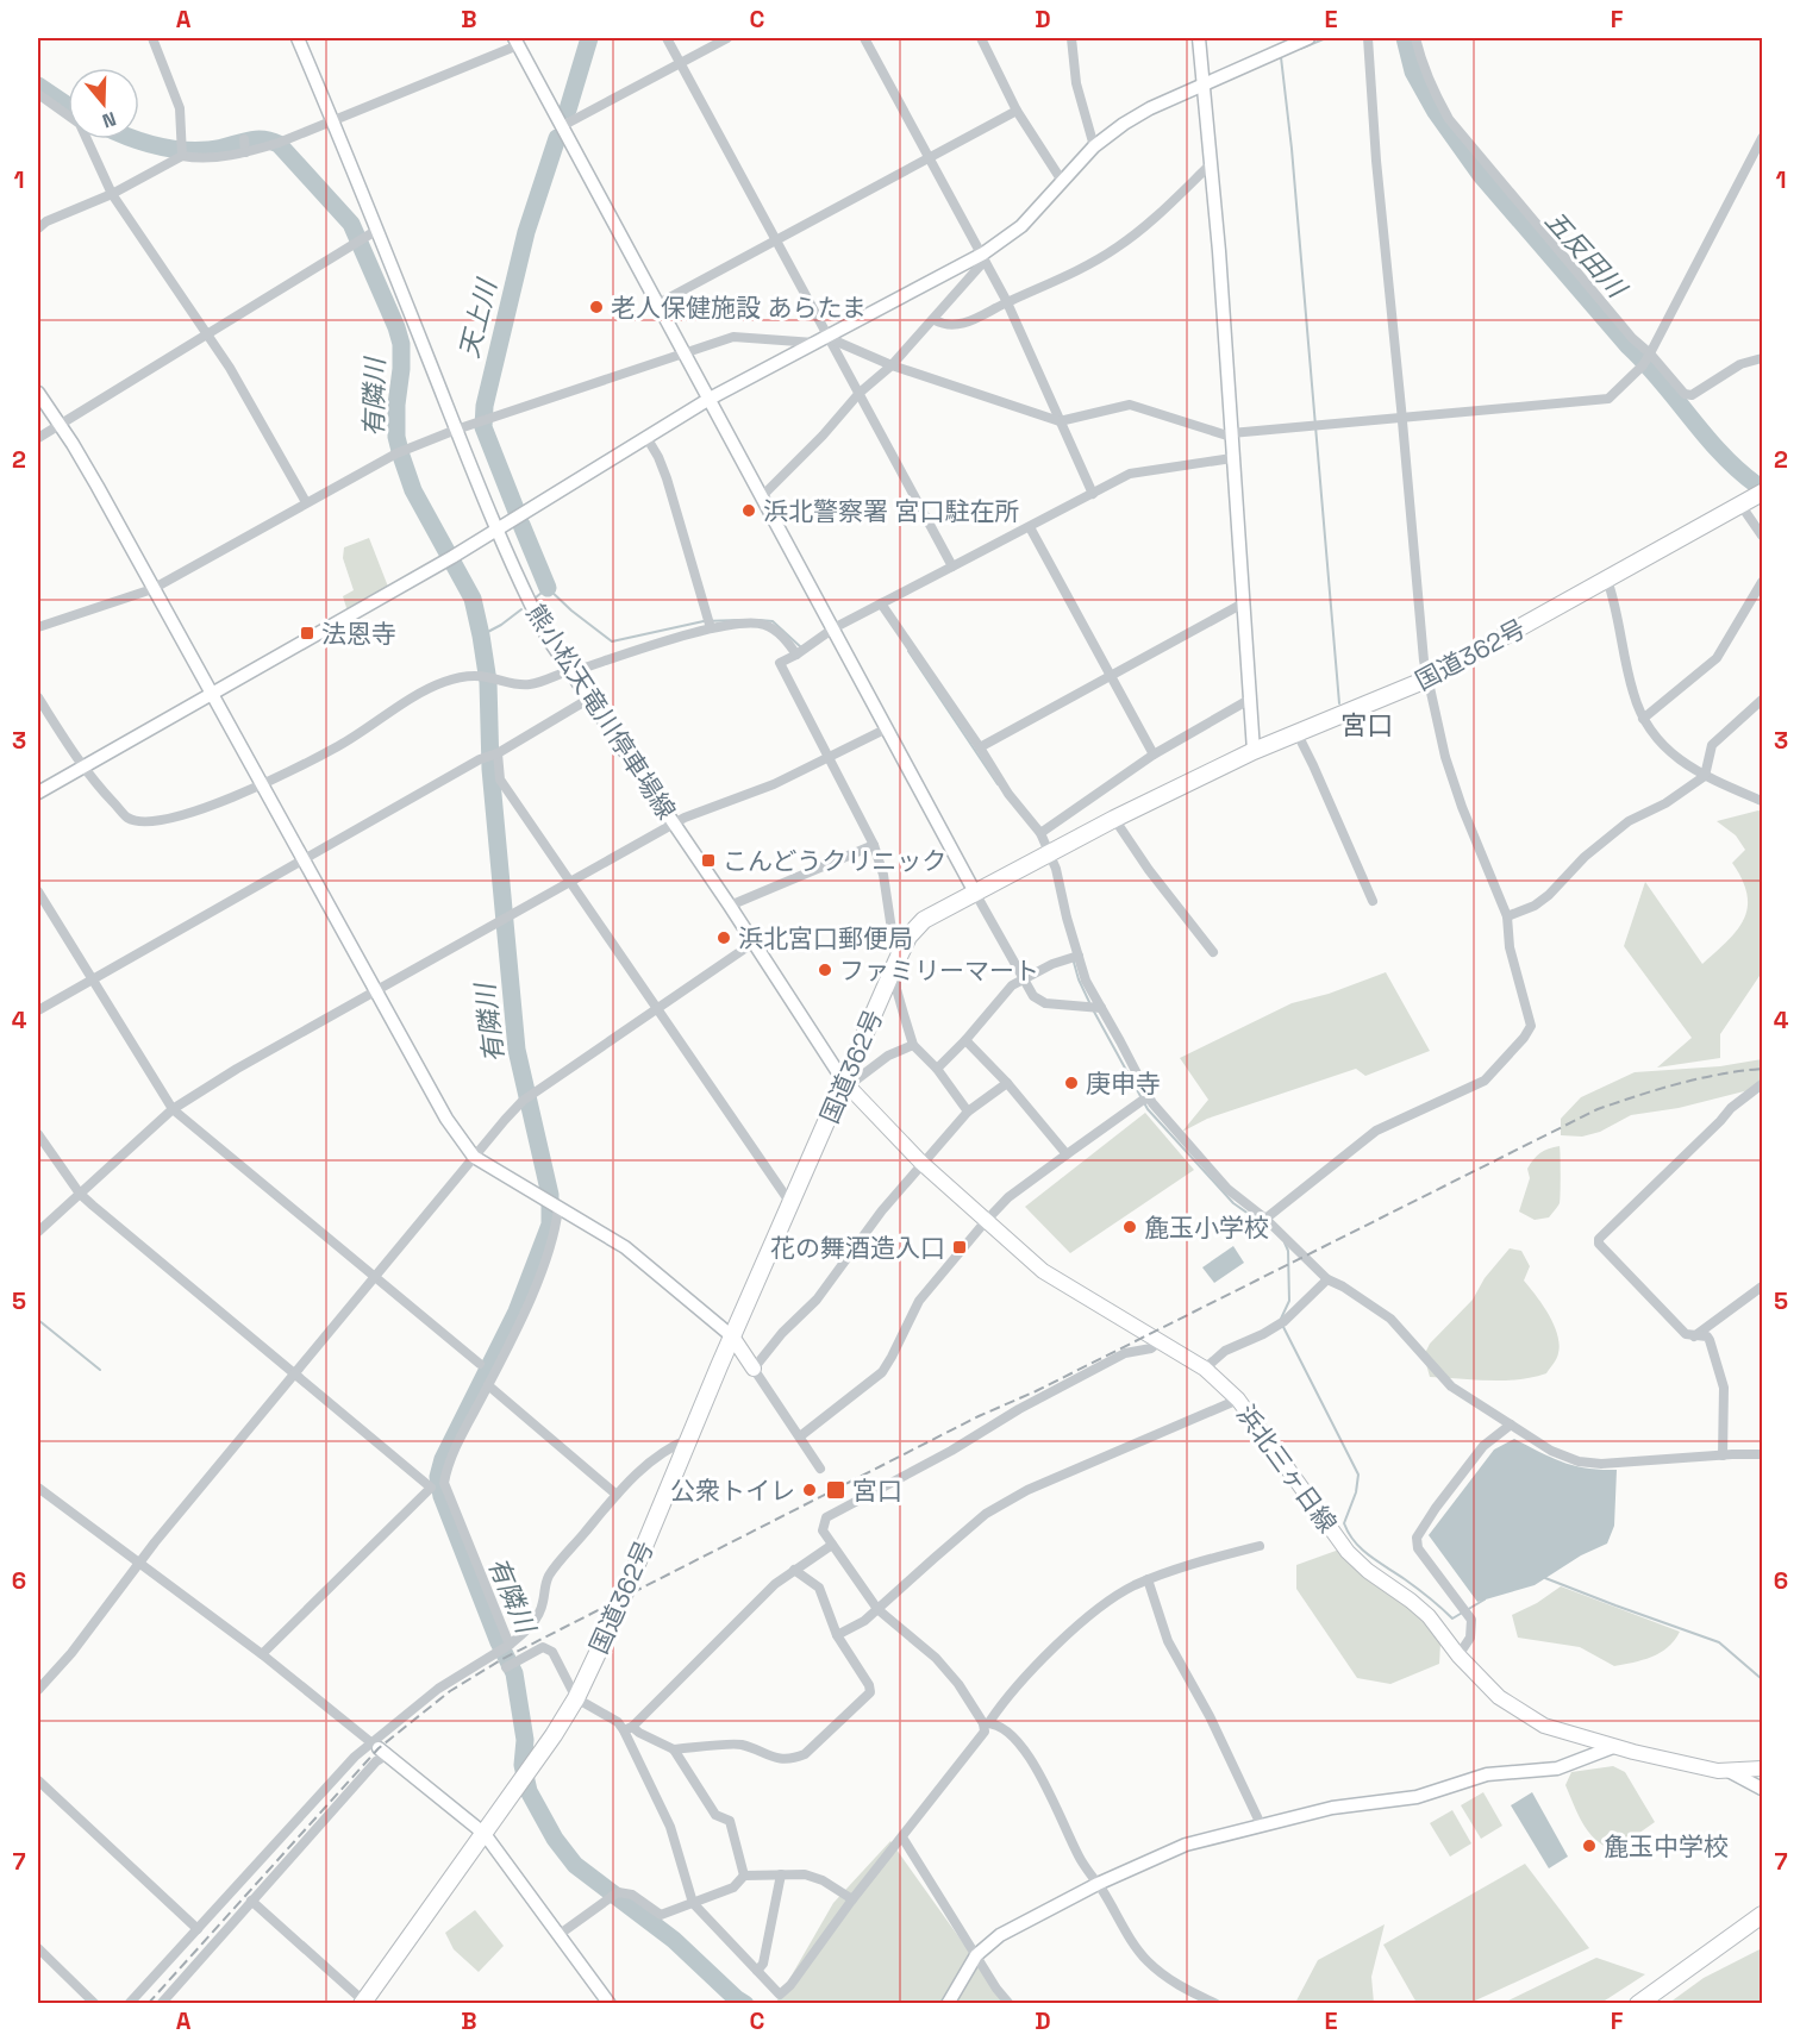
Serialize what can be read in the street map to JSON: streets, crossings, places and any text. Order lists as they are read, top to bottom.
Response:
{
  "streets": {
    "highway": ["国道362号"],
    "main road": ["浜北三ヶ日線"],
    "street": ["熊小松天竜川停車場線"]
  },
  "crossings": [
    ["国道362号", "熊小松天竜川停車場線"],
    ["国道362号", "浜北三ヶ日線"],
    ["熊小松天竜川停車場線", "浜北三ヶ日線"]
  ],
  "districts": ["宮口"],
  "water": ["五反田川", "天上川", "有隣川"],
  "places": {
    "other": [
      "老人保健施設 あらたま",
      "浜北警察署 宮口駐在所",
      "浜北宮口郵便局",
      "ファミリーマート",
      "庚申寺",
      "麁玉小学校",
      "公衆トイレ",
      "麁玉中学校"
    ],
    "transit": [
      "法恩寺",
      "こんどうクリニック",
      "花の舞酒造入口",
      "宮口"
    ]
  },
  "north": "bottom",
  "grid": {
    "columns": [
      "A",
      "B",
      "C",
      "D",
      "E",
      "F"
    ],
    "rows": [
      "1",
      "2",
      "3",
      "4",
      "5",
      "6",
      "7"
    ]
  }
}
